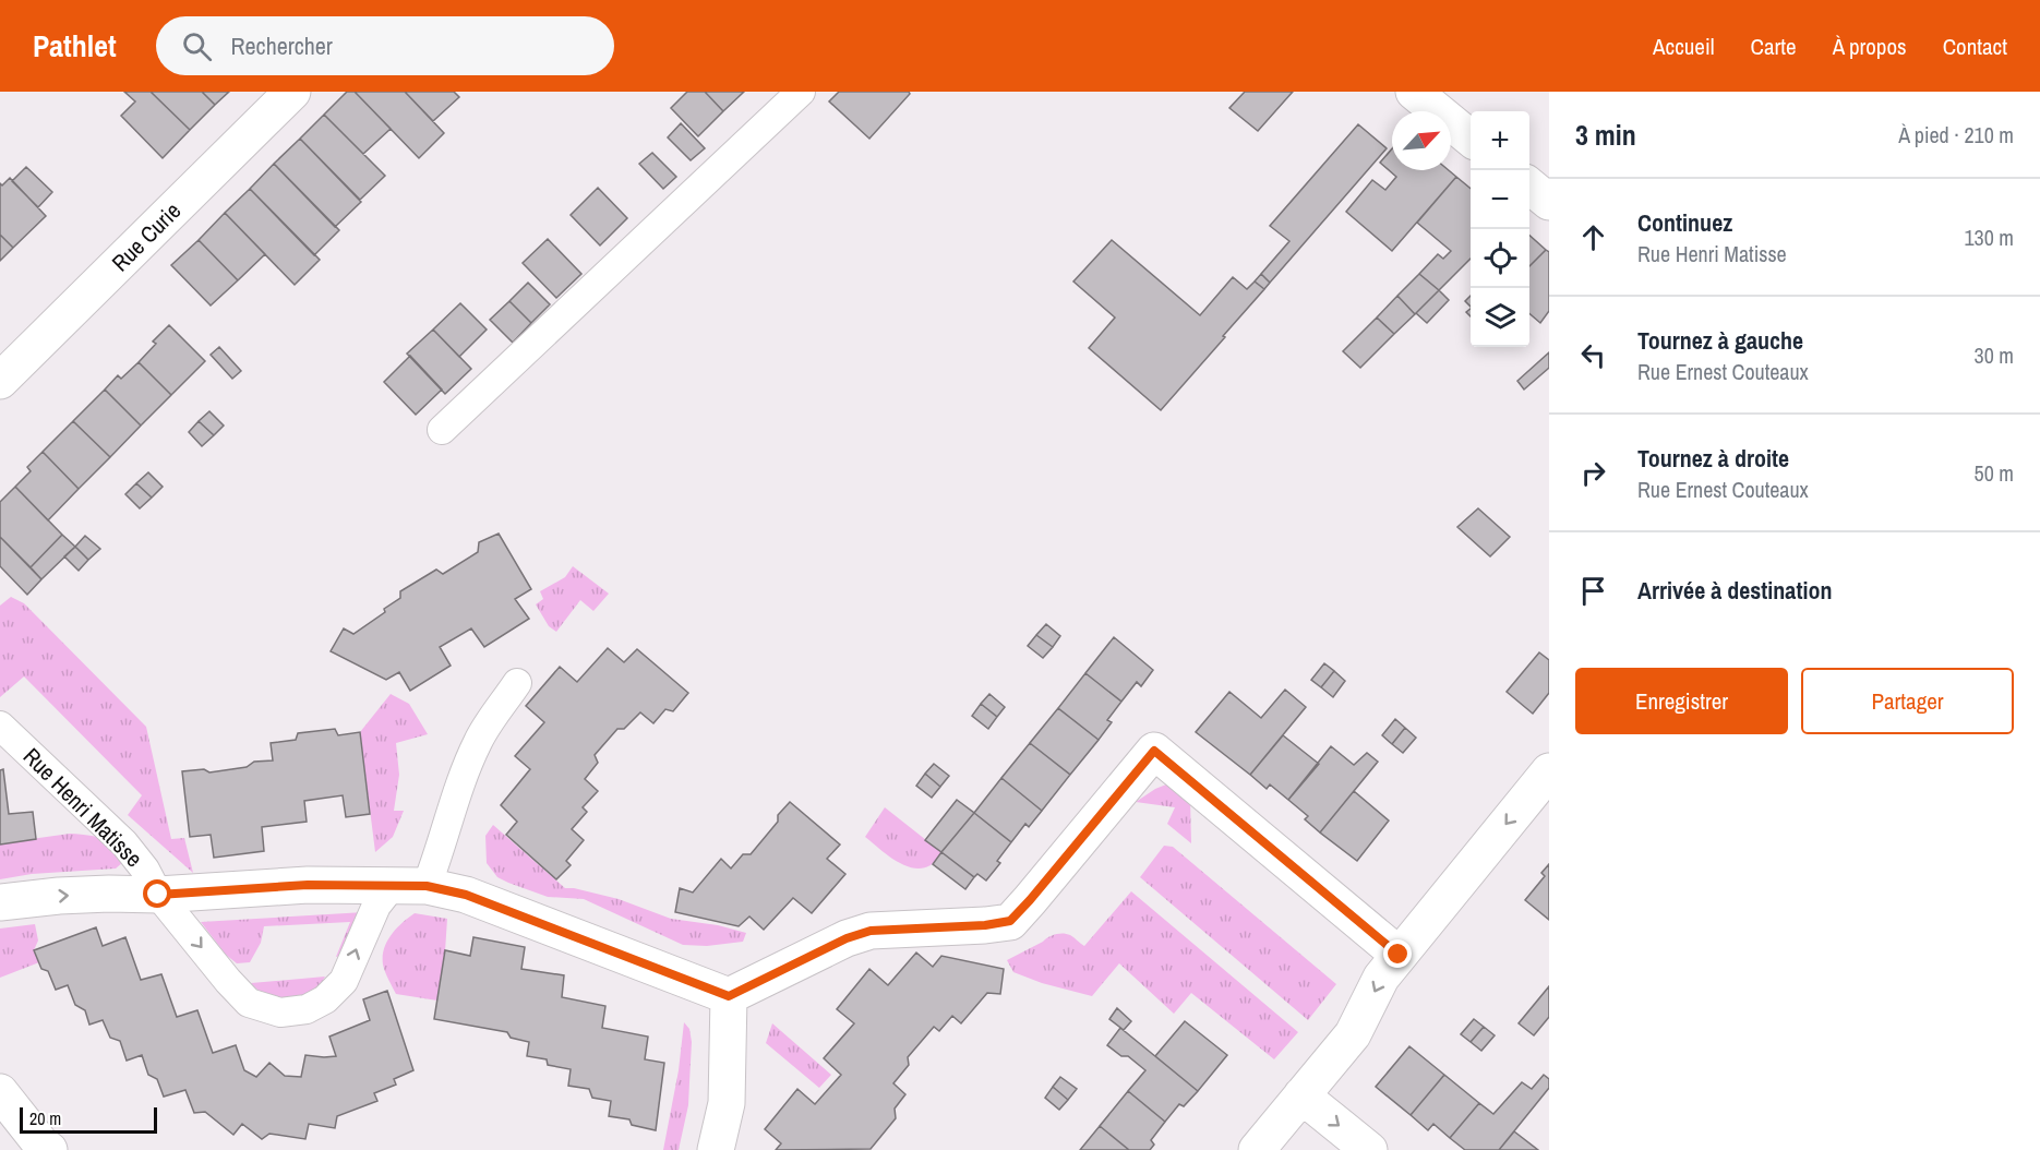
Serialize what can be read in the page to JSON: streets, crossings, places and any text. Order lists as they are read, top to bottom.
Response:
{
  "streets": {
    "street": ["Rue Curie", "Rue Henri Matisse"]
  },
  "scale_bar": "20 m",
  "north": "top right",
  "page": {
    "header": "Pathlet",
    "search": "Rechercher",
    "nav": [
      "Accueil",
      "Carte",
      "À propos",
      "Contact"
    ],
    "heading": ["3 min", "À pied · 210 m"],
    "map_buttons": ["+", "−"],
    "list": [
      ["Continuez", "Rue Henri Matisse", "130 m"],
      ["Tournez à gauche", "Rue Ernest Couteaux", "30 m"],
      ["Tournez à droite", "Rue Ernest Couteaux", "50 m"],
      "Arrivée à destination"
    ],
    "buttons": ["Enregistrer", "Partager"],
    "scale": "20 m"
  }
}
